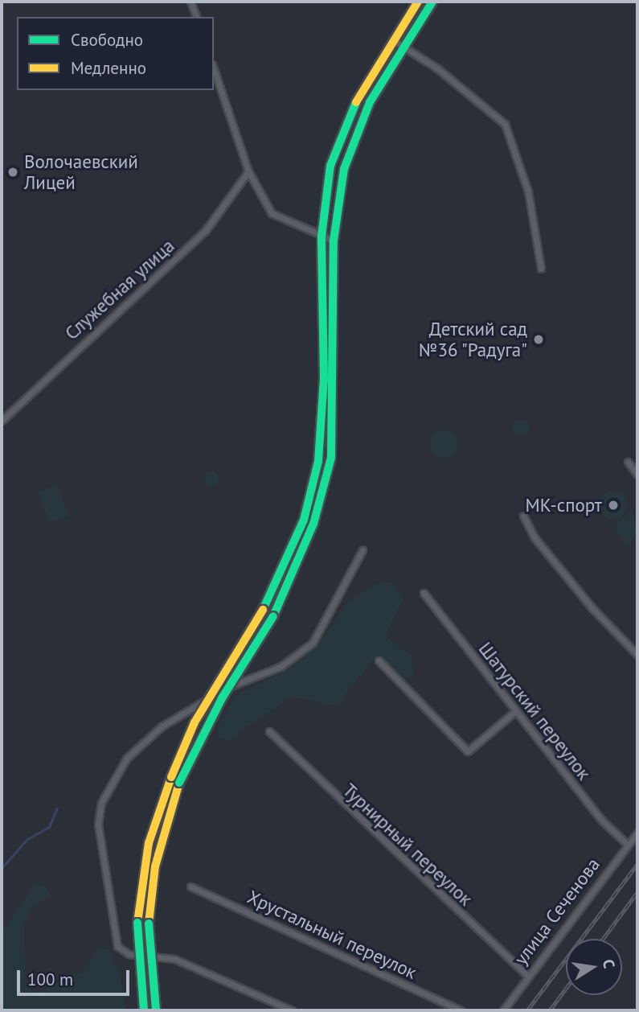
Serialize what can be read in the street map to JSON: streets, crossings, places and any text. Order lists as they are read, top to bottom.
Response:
{
  "streets": {
    "street": [
      "Служебная улица",
      "Шатурский переулок",
      "Турнирный переулок",
      "улица Сеченова",
      "Хрустальный переулок"
    ]
  },
  "crossings": [
    ["Шатурский переулок", "улица Сеченова"],
    ["Турнирный переулок", "улица Сеченова"]
  ],
  "places": ["Волочаевский Лицей", "Детский сад №36 \"Радуга\"", "МК-спорт"],
  "legend": ["Свободно", "Медленно"],
  "scale_bar": "100 m",
  "north": "right"
}
